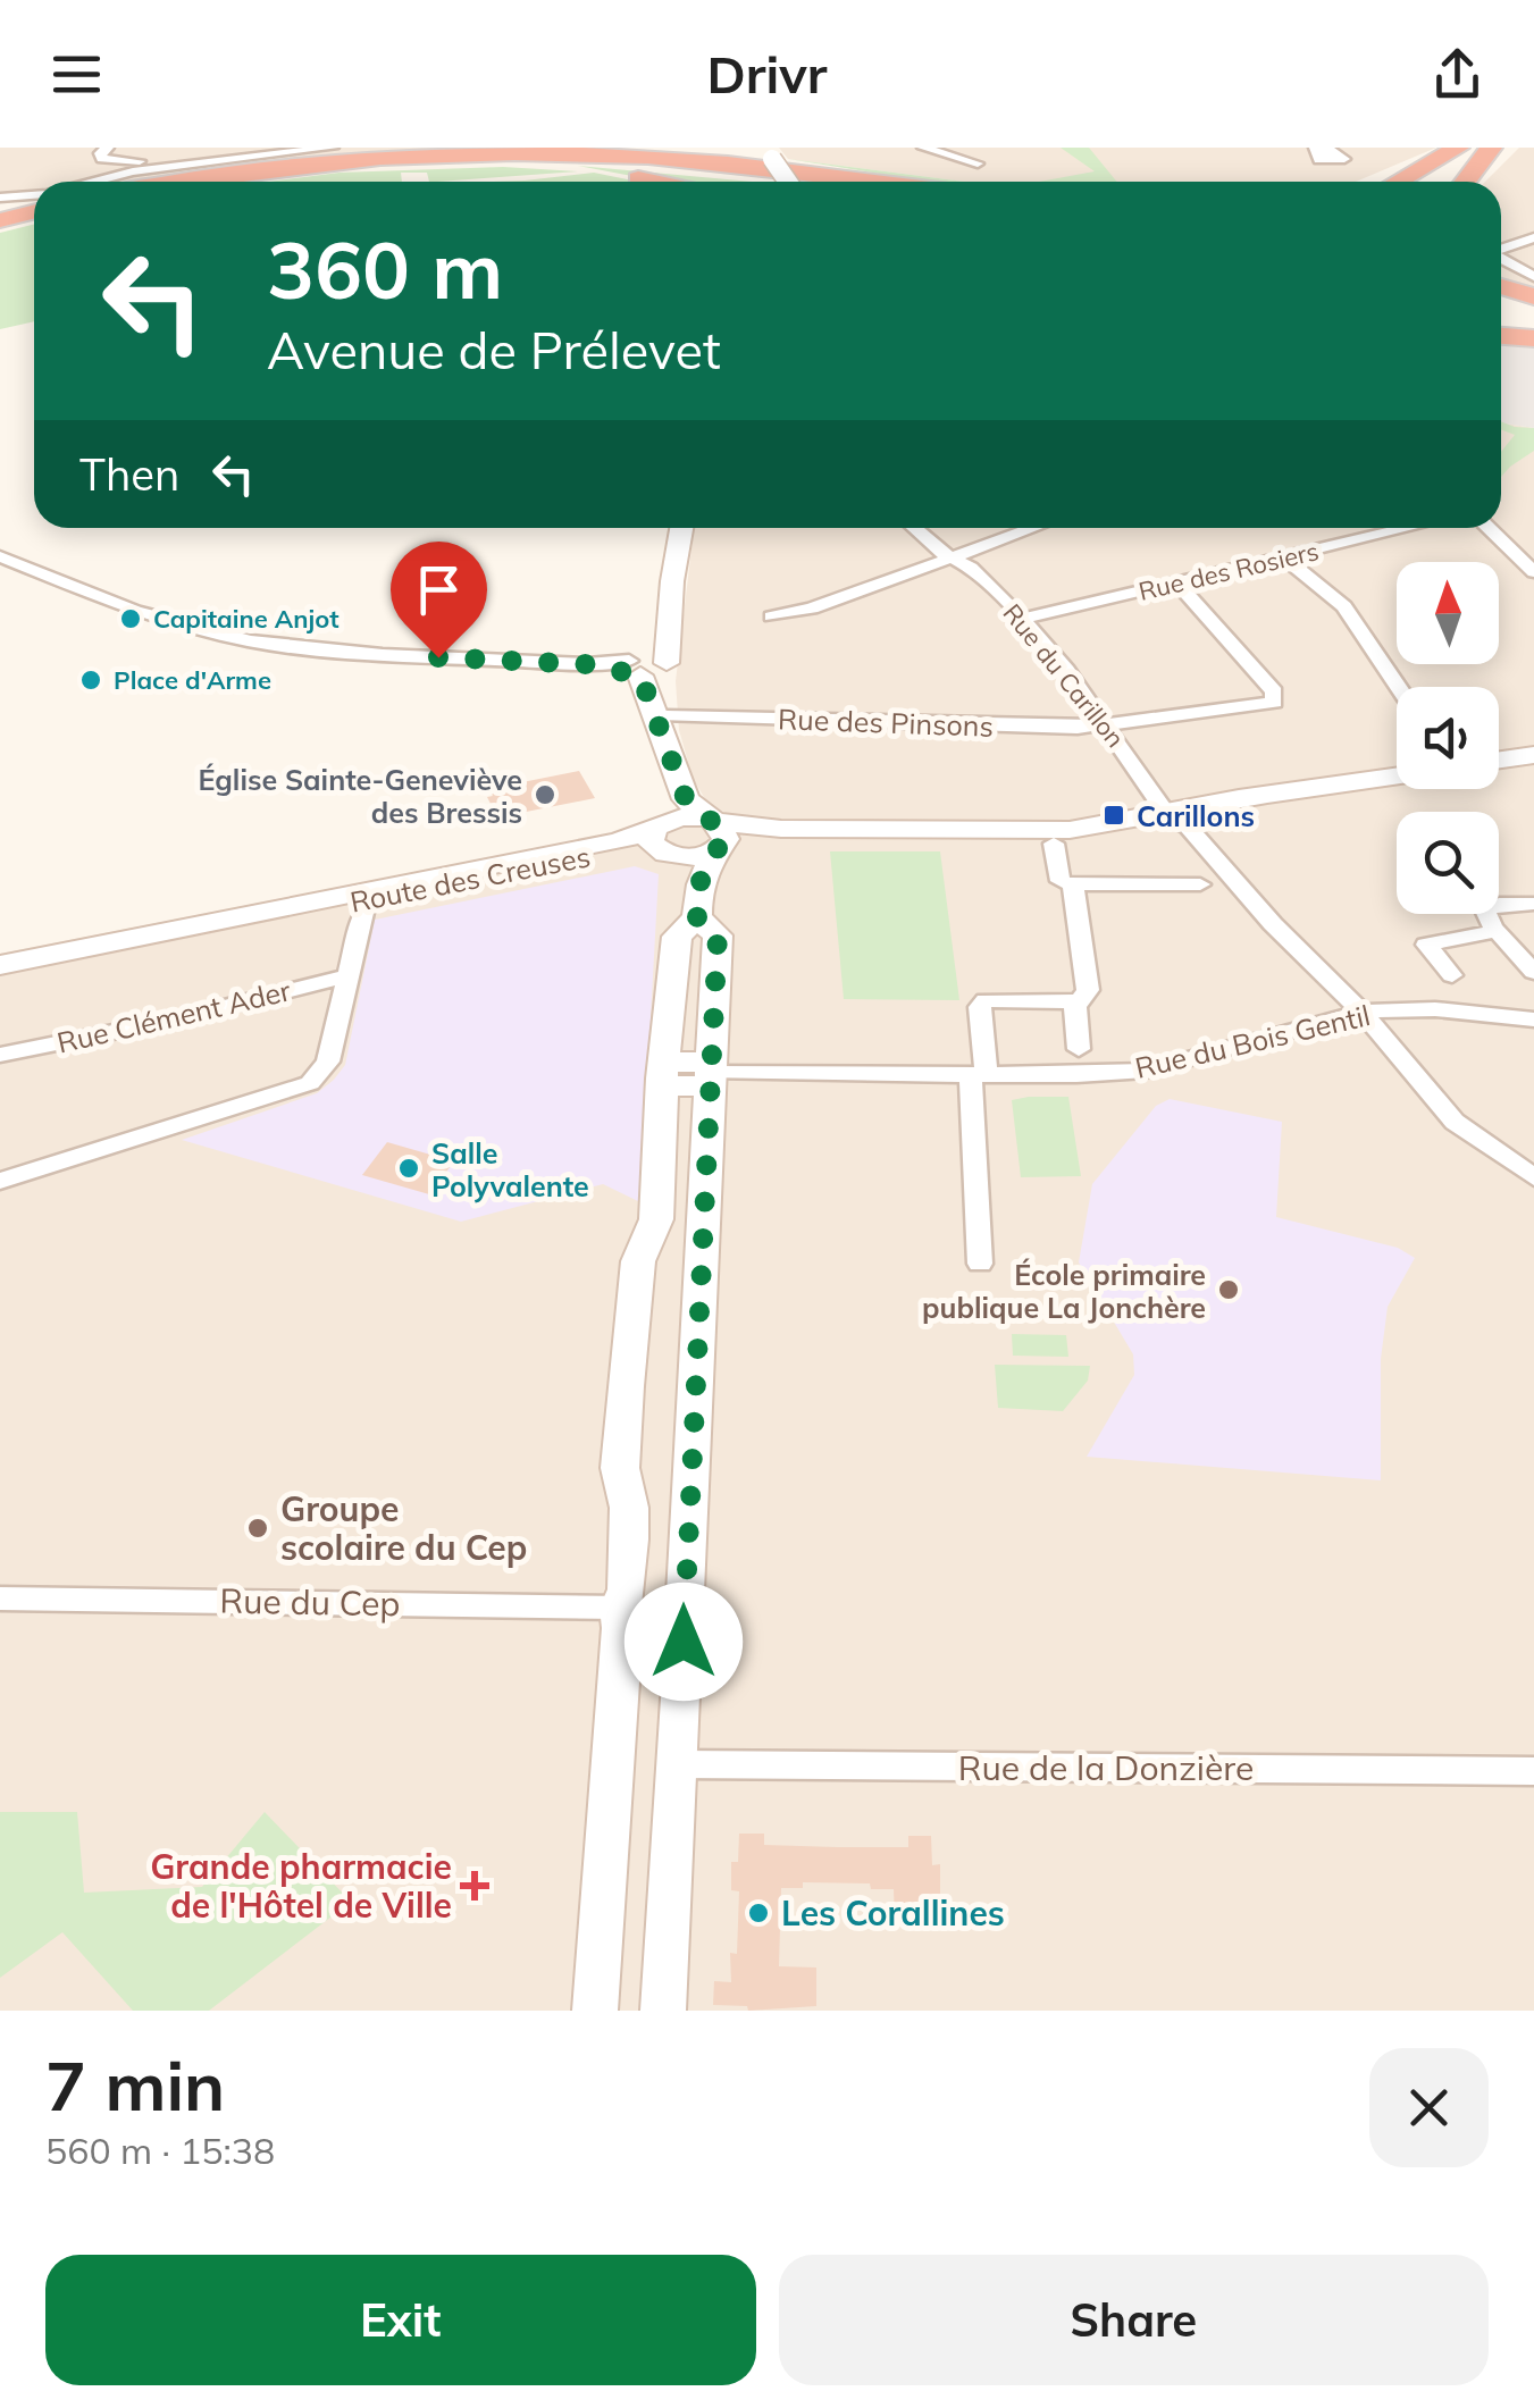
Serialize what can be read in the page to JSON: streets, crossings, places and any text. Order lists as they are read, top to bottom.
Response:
{
  "streets": {
    "street": [
      "Rue des Rosiers",
      "Rue du Carillon",
      "Rue des Pinsons",
      "Route des Creuses",
      "Rue Clément Ader",
      "Rue du Bois Gentil",
      "Rue du Cep",
      "Rue de la Donzière"
    ]
  },
  "crossings": [
    ["Rue des Rosiers", "Rue du Carillon"],
    ["Rue des Rosiers", "Rue des Pinsons"],
    ["Rue du Carillon", "Rue des Pinsons"],
    ["Rue du Carillon", "Rue du Bois Gentil"]
  ],
  "places": {
    "other": [
      "Capitaine Anjot",
      "Place d'Arme",
      "Église Sainte-Geneviève des Bressis",
      "Salle Polyvalente",
      "École primaire publique La Jonchère",
      "Groupe scolaire du Cep",
      "Les Corallines"
    ],
    "transit": ["Carillons"],
    "health": ["Grande pharmacie de l'Hôtel de Ville"]
  },
  "north": "top",
  "page": {
    "header": "Drivr",
    "turn": ["360 m", "Avenue de Prélevet"],
    "then": "Then",
    "heading": ["7 min", "560 m · 15:38"],
    "buttons": ["Exit", "Share"]
  }
}
